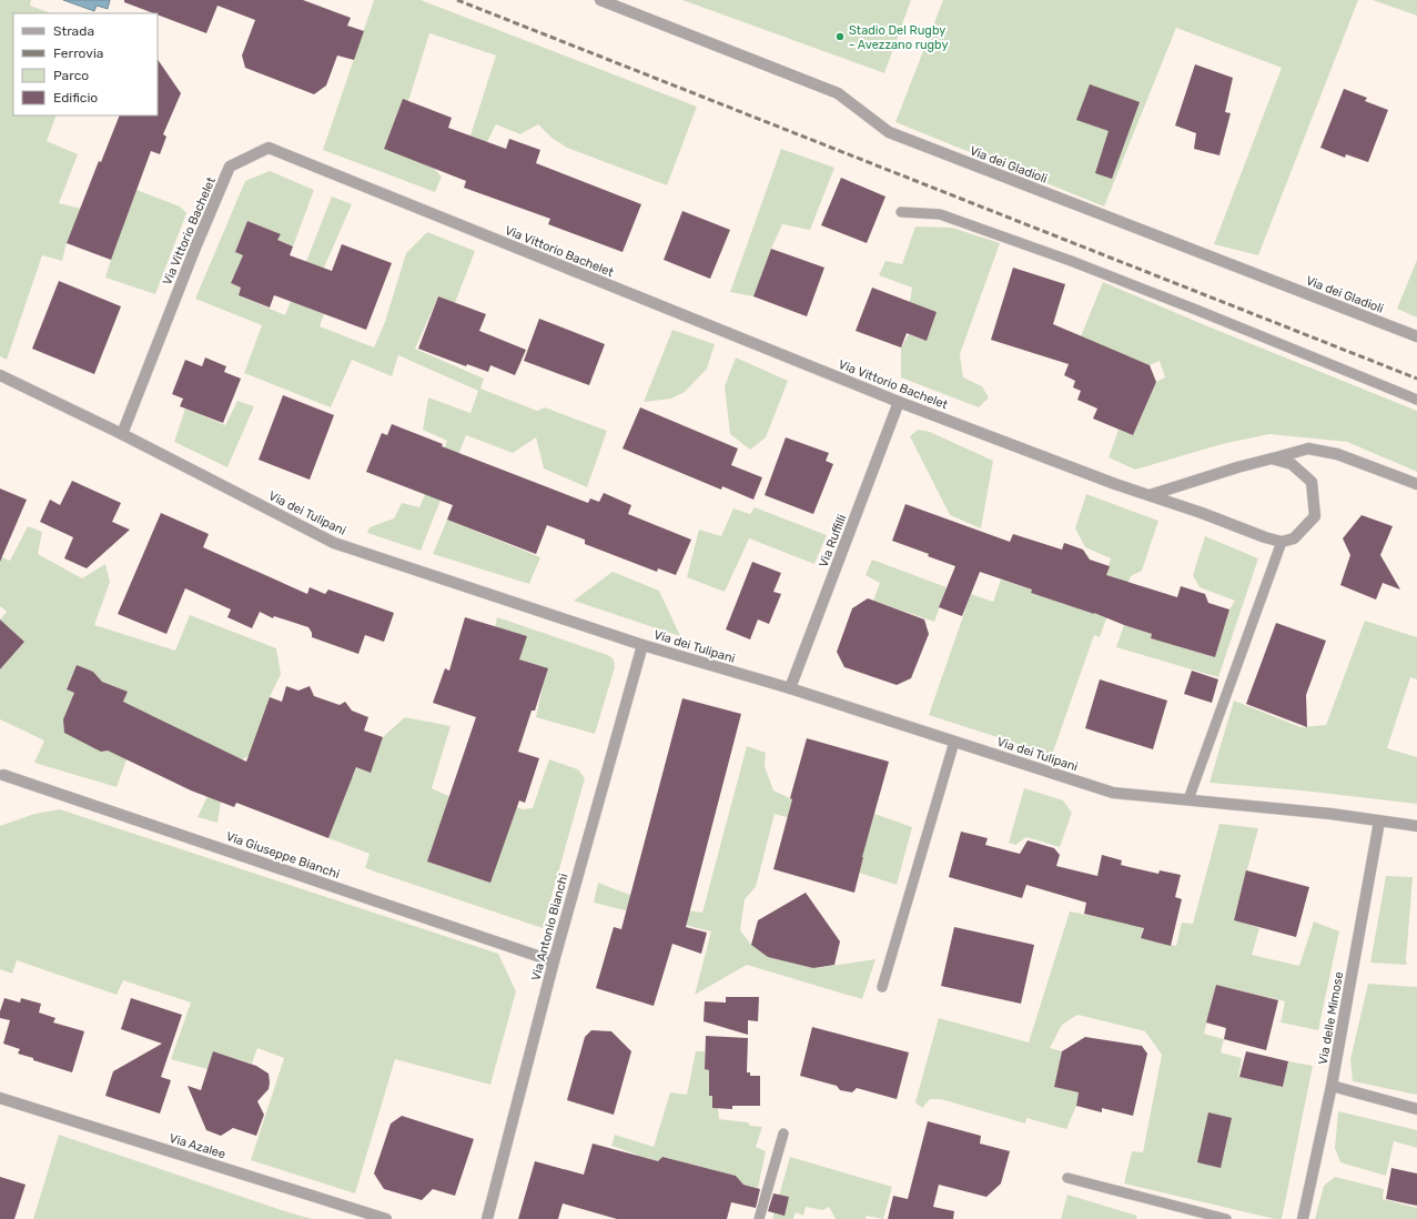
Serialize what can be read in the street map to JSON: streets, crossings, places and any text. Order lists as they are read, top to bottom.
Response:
{
  "streets": {
    "street": [
      "Via dei Gladioli",
      "Via Vittorio Bachelet",
      "Via dei Tulipani",
      "Via Ruffilli",
      "Via Giuseppe Bianchi",
      "Via Antonio Bianchi",
      "Via delle Mimose",
      "Via Azalee"
    ]
  },
  "crossings": [
    ["Via Vittorio Bachelet", "Via dei Tulipani"],
    ["Via Vittorio Bachelet", "Via Ruffilli"],
    ["Via dei Tulipani", "Via Ruffilli"],
    ["Via dei Tulipani", "Via Antonio Bianchi"],
    ["Via dei Tulipani", "Via delle Mimose"],
    ["Via Giuseppe Bianchi", "Via Antonio Bianchi"]
  ],
  "places": ["Stadio Del Rugby - Avezzano rugby"],
  "legend": [
    "Strada",
    "Ferrovia",
    "Parco",
    "Edificio"
  ]
}
